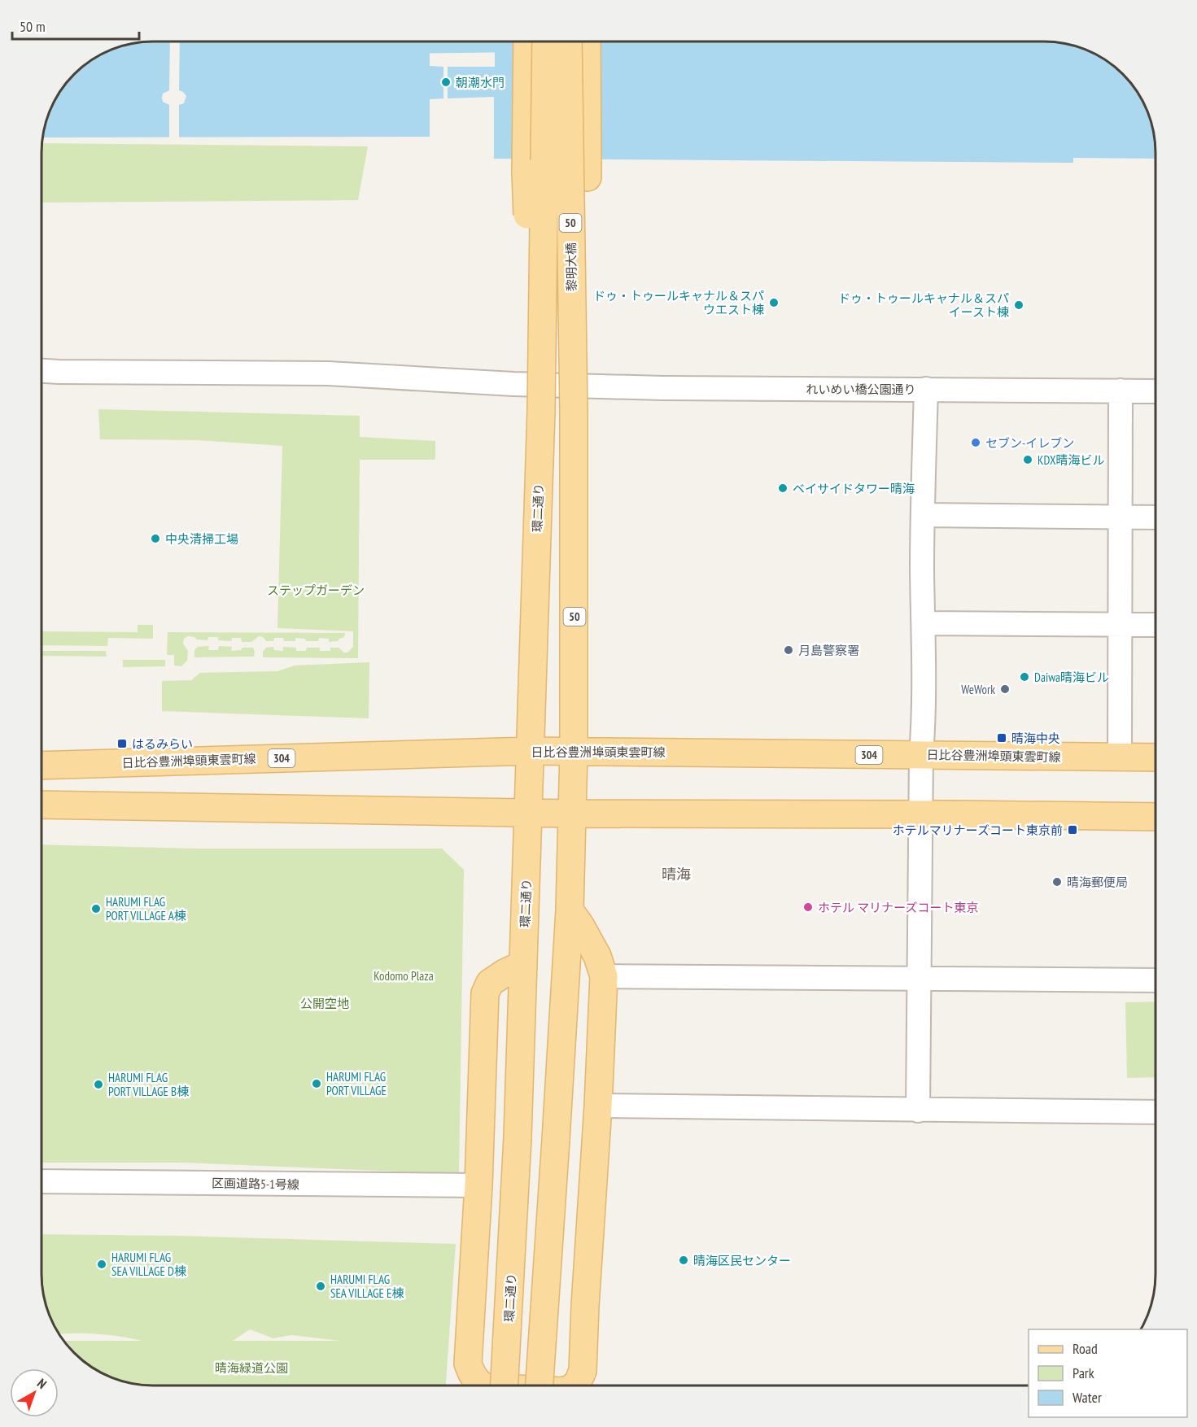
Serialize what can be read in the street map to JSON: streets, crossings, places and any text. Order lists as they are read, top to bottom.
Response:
{
  "streets": {
    "main road": [
      "50",
      "黎明大橋",
      "環二通り",
      "日比谷豊洲埠頭東雲町線",
      "304"
    ],
    "street": ["れいめい橋公園通り", "区画道路5-1号線"]
  },
  "crossings": [
    ["50", "黎明大橋"],
    ["50", "環二通り"],
    ["50", "日比谷豊洲埠頭東雲町線"],
    ["環二通り", "日比谷豊洲埠頭東雲町線"]
  ],
  "districts": ["晴海"],
  "parks": [
    "ステップガーデン",
    "Kodomo Plaza",
    "公開空地",
    "晴海緑道公園"
  ],
  "places": {
    "other": [
      "朝潮水門",
      "ドゥ・トゥールキャナル＆スパ ウエスト棟",
      "ドゥ・トゥールキャナル＆スパ イースト棟",
      "セブン-イレブン",
      "KDX晴海ビル",
      "ベイサイドタワー晴海",
      "中央清掃工場",
      "月島警察署",
      "Daiwa晴海ビル",
      "WeWork",
      "晴海郵便局",
      "ホテル マリナーズコート東京",
      "HARUMI FLAG PORT VILLAGE A棟",
      "HARUMI FLAG PORT VILLAGE",
      "HARUMI FLAG PORT VILLAGE B棟",
      "晴海区民センター",
      "HARUMI FLAG SEA VILLAGE D棟",
      "HARUMI FLAG SEA VILLAGE E棟"
    ],
    "transit": ["晴海中央", "はるみらい", "ホテルマリナーズコート東京前"]
  },
  "legend": ["Road", "Park", "Water"],
  "scale_bar": "50 m",
  "north": "top right"
}
